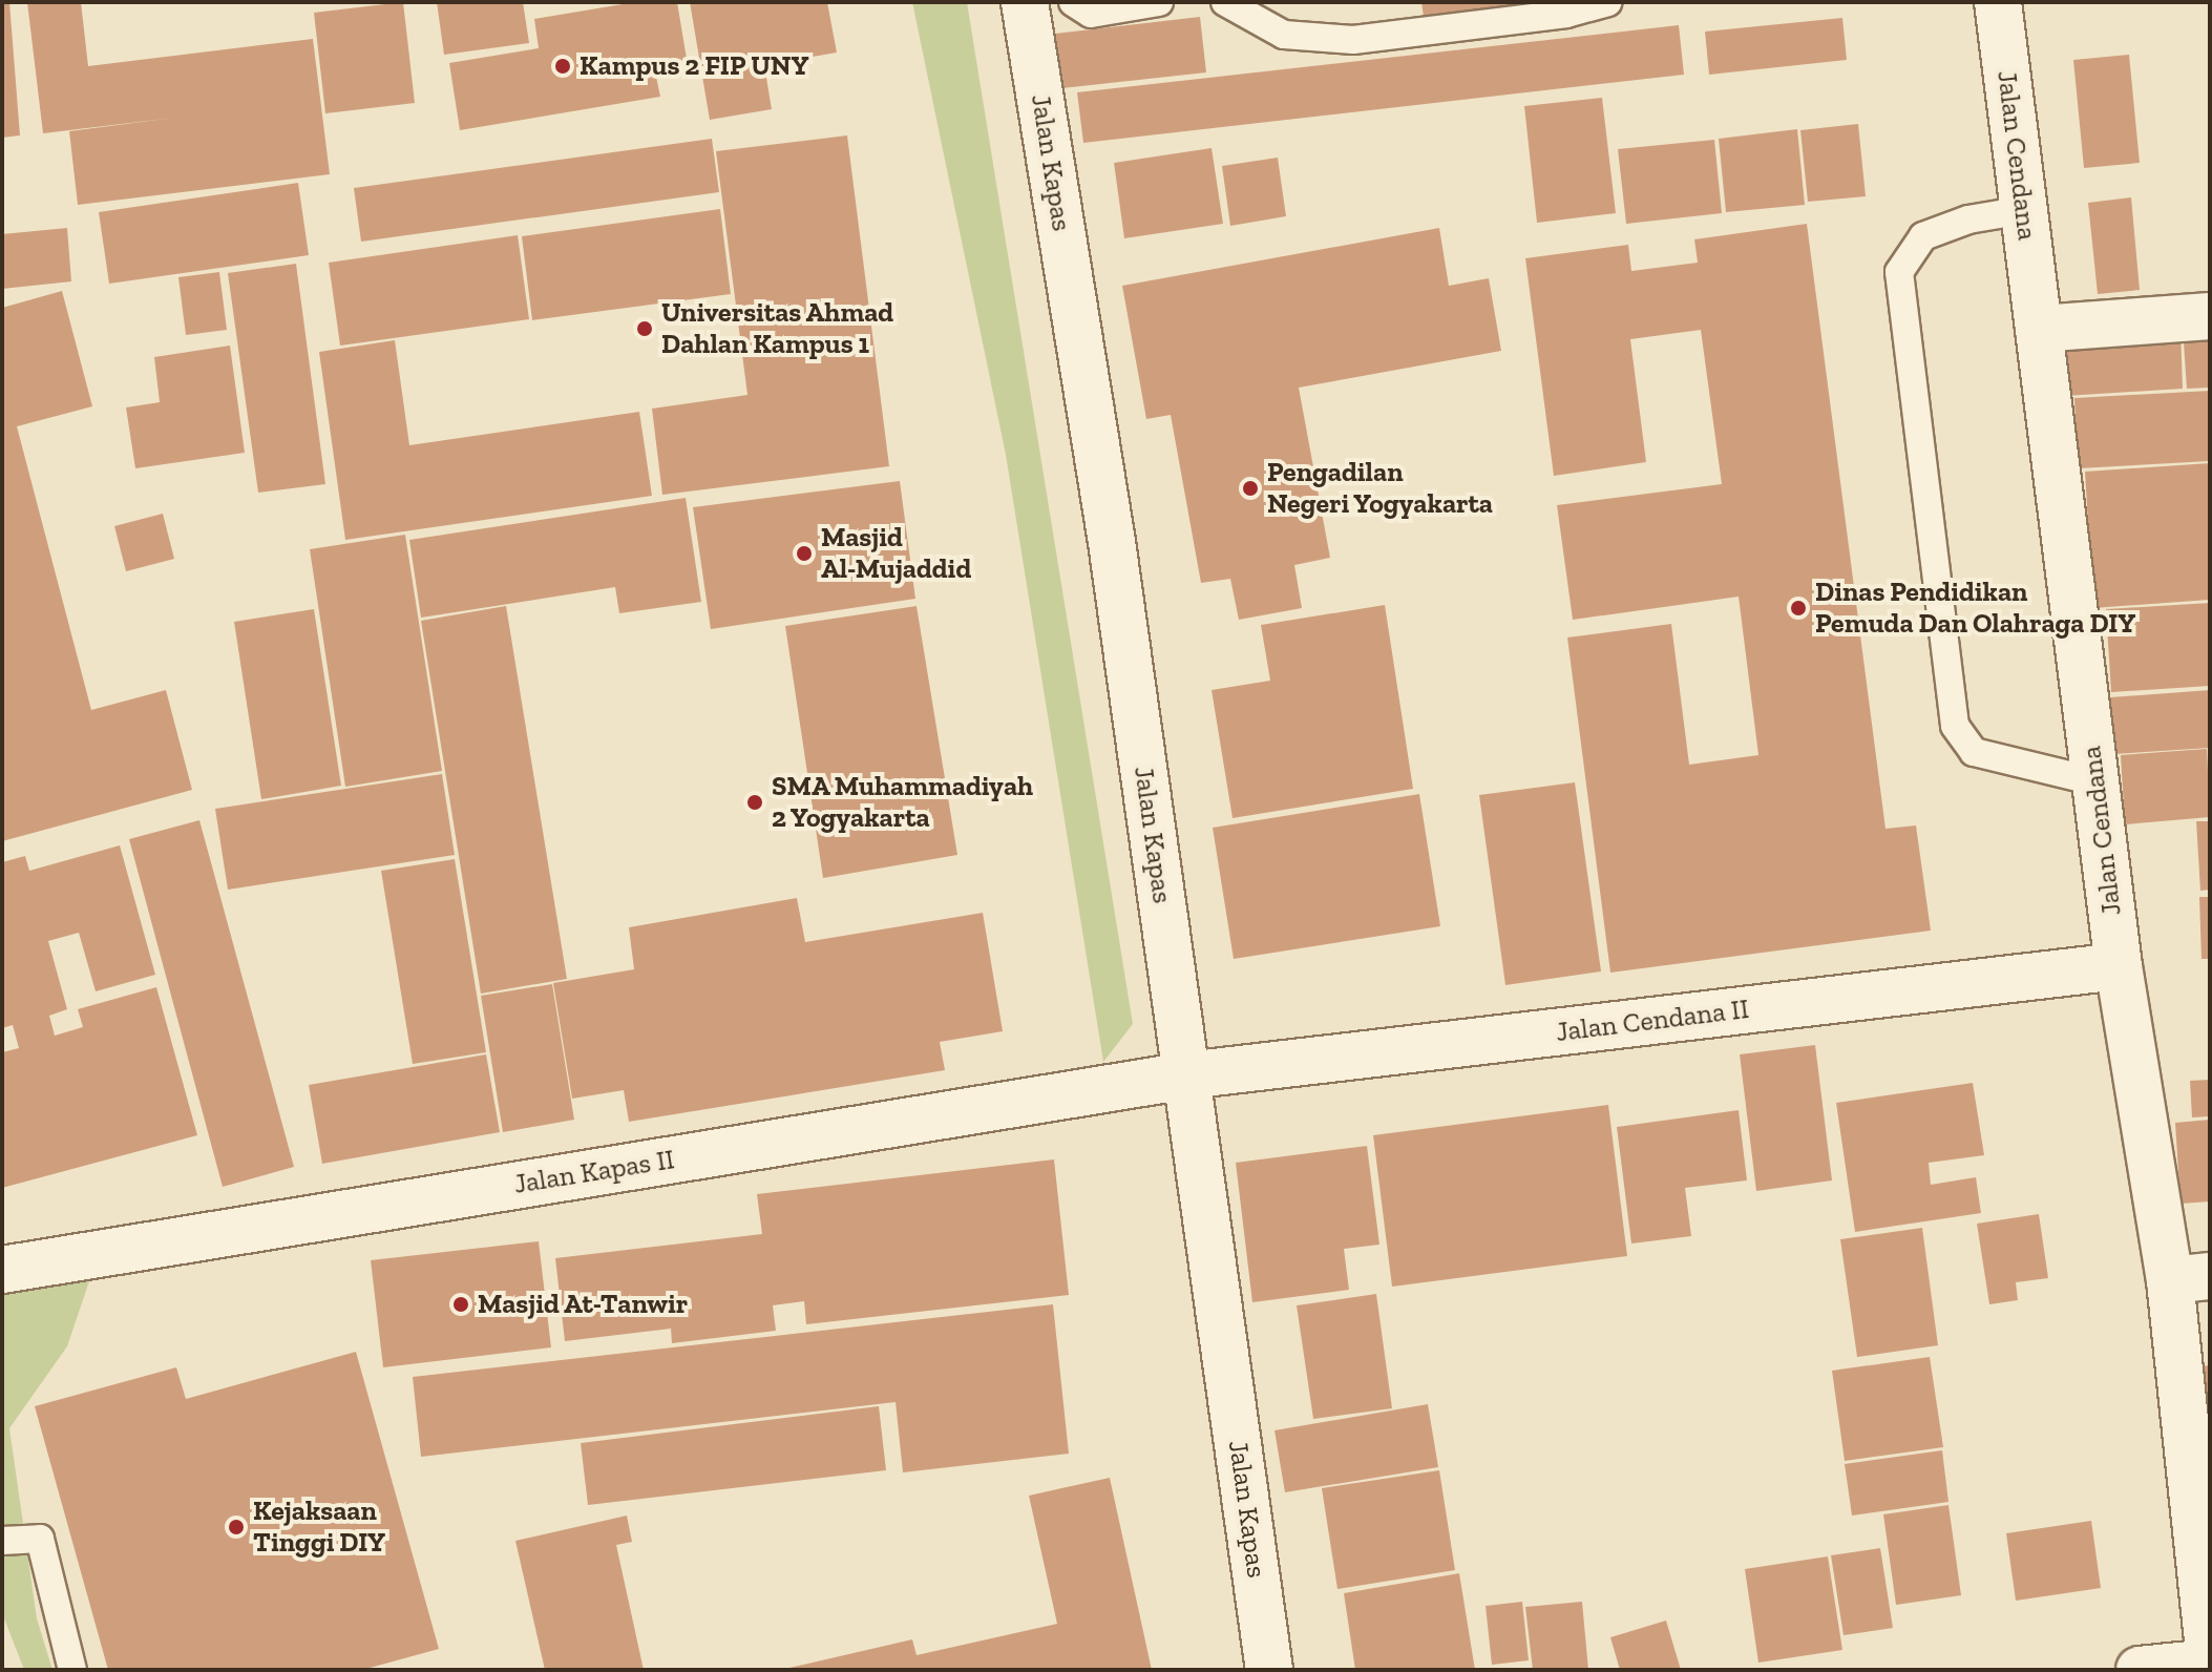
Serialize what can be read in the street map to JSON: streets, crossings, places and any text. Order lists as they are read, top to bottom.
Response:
{
  "streets": {
    "street": [
      "Jalan Cendana",
      "Jalan Kapas",
      "Jalan Cendana II",
      "Jalan Kapas II"
    ]
  },
  "crossings": [
    ["Jalan Cendana", "Jalan Cendana II"],
    ["Jalan Kapas", "Jalan Cendana II"],
    ["Jalan Kapas", "Jalan Kapas II"],
    ["Jalan Cendana II", "Jalan Kapas II"]
  ],
  "places": [
    "Kampus 2 FIP UNY",
    "Universitas Ahmad Dahlan Kampus 1",
    "Pengadilan Negeri Yogyakarta",
    "Masjid Al-Mujaddid",
    "Dinas Pendidikan Pemuda Dan Olahraga DIY",
    "SMA Muhammadiyah 2 Yogyakarta",
    "Masjid At-Tanwir",
    "Kejaksaan Tinggi DIY"
  ]
}
